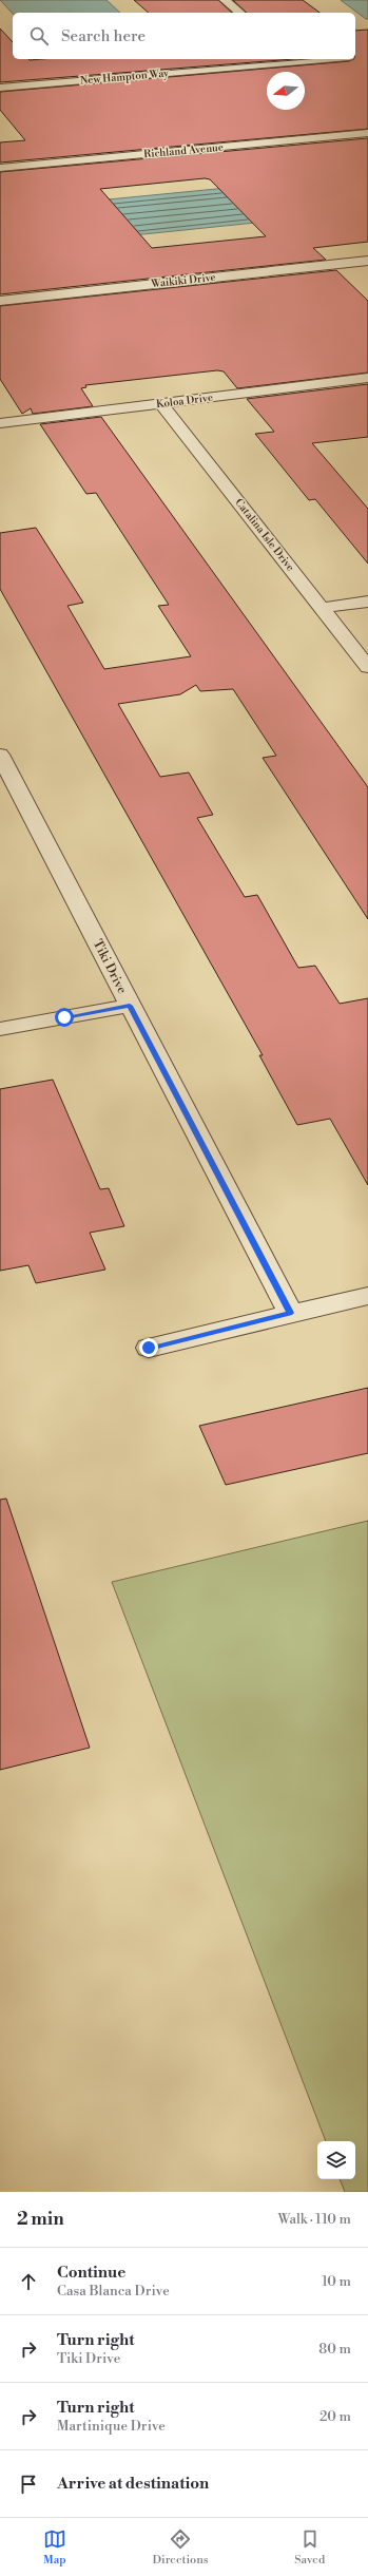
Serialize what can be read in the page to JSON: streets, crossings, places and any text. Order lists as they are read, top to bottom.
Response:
{
  "streets": {
    "street": [
      "New Hampton Way",
      "Richland Avenue",
      "Waikiki Drive",
      "Koloa Drive",
      "Catalina Isle Drive",
      "Tiki Drive"
    ]
  },
  "crossings": [
    ["Koloa Drive", "Catalina Isle Drive"]
  ],
  "north": "left",
  "page": {
    "search": "Search here",
    "heading": ["2 min", "Walk · 110 m"],
    "list": [
      ["Continue", "Casa Blanca Drive", "10 m"],
      ["Turn right", "Tiki Drive", "80 m"],
      ["Turn right", "Martinique Drive", "20 m"],
      "Arrive at destination"
    ],
    "nav": ["Map", "Directions", "Saved"]
  }
}
